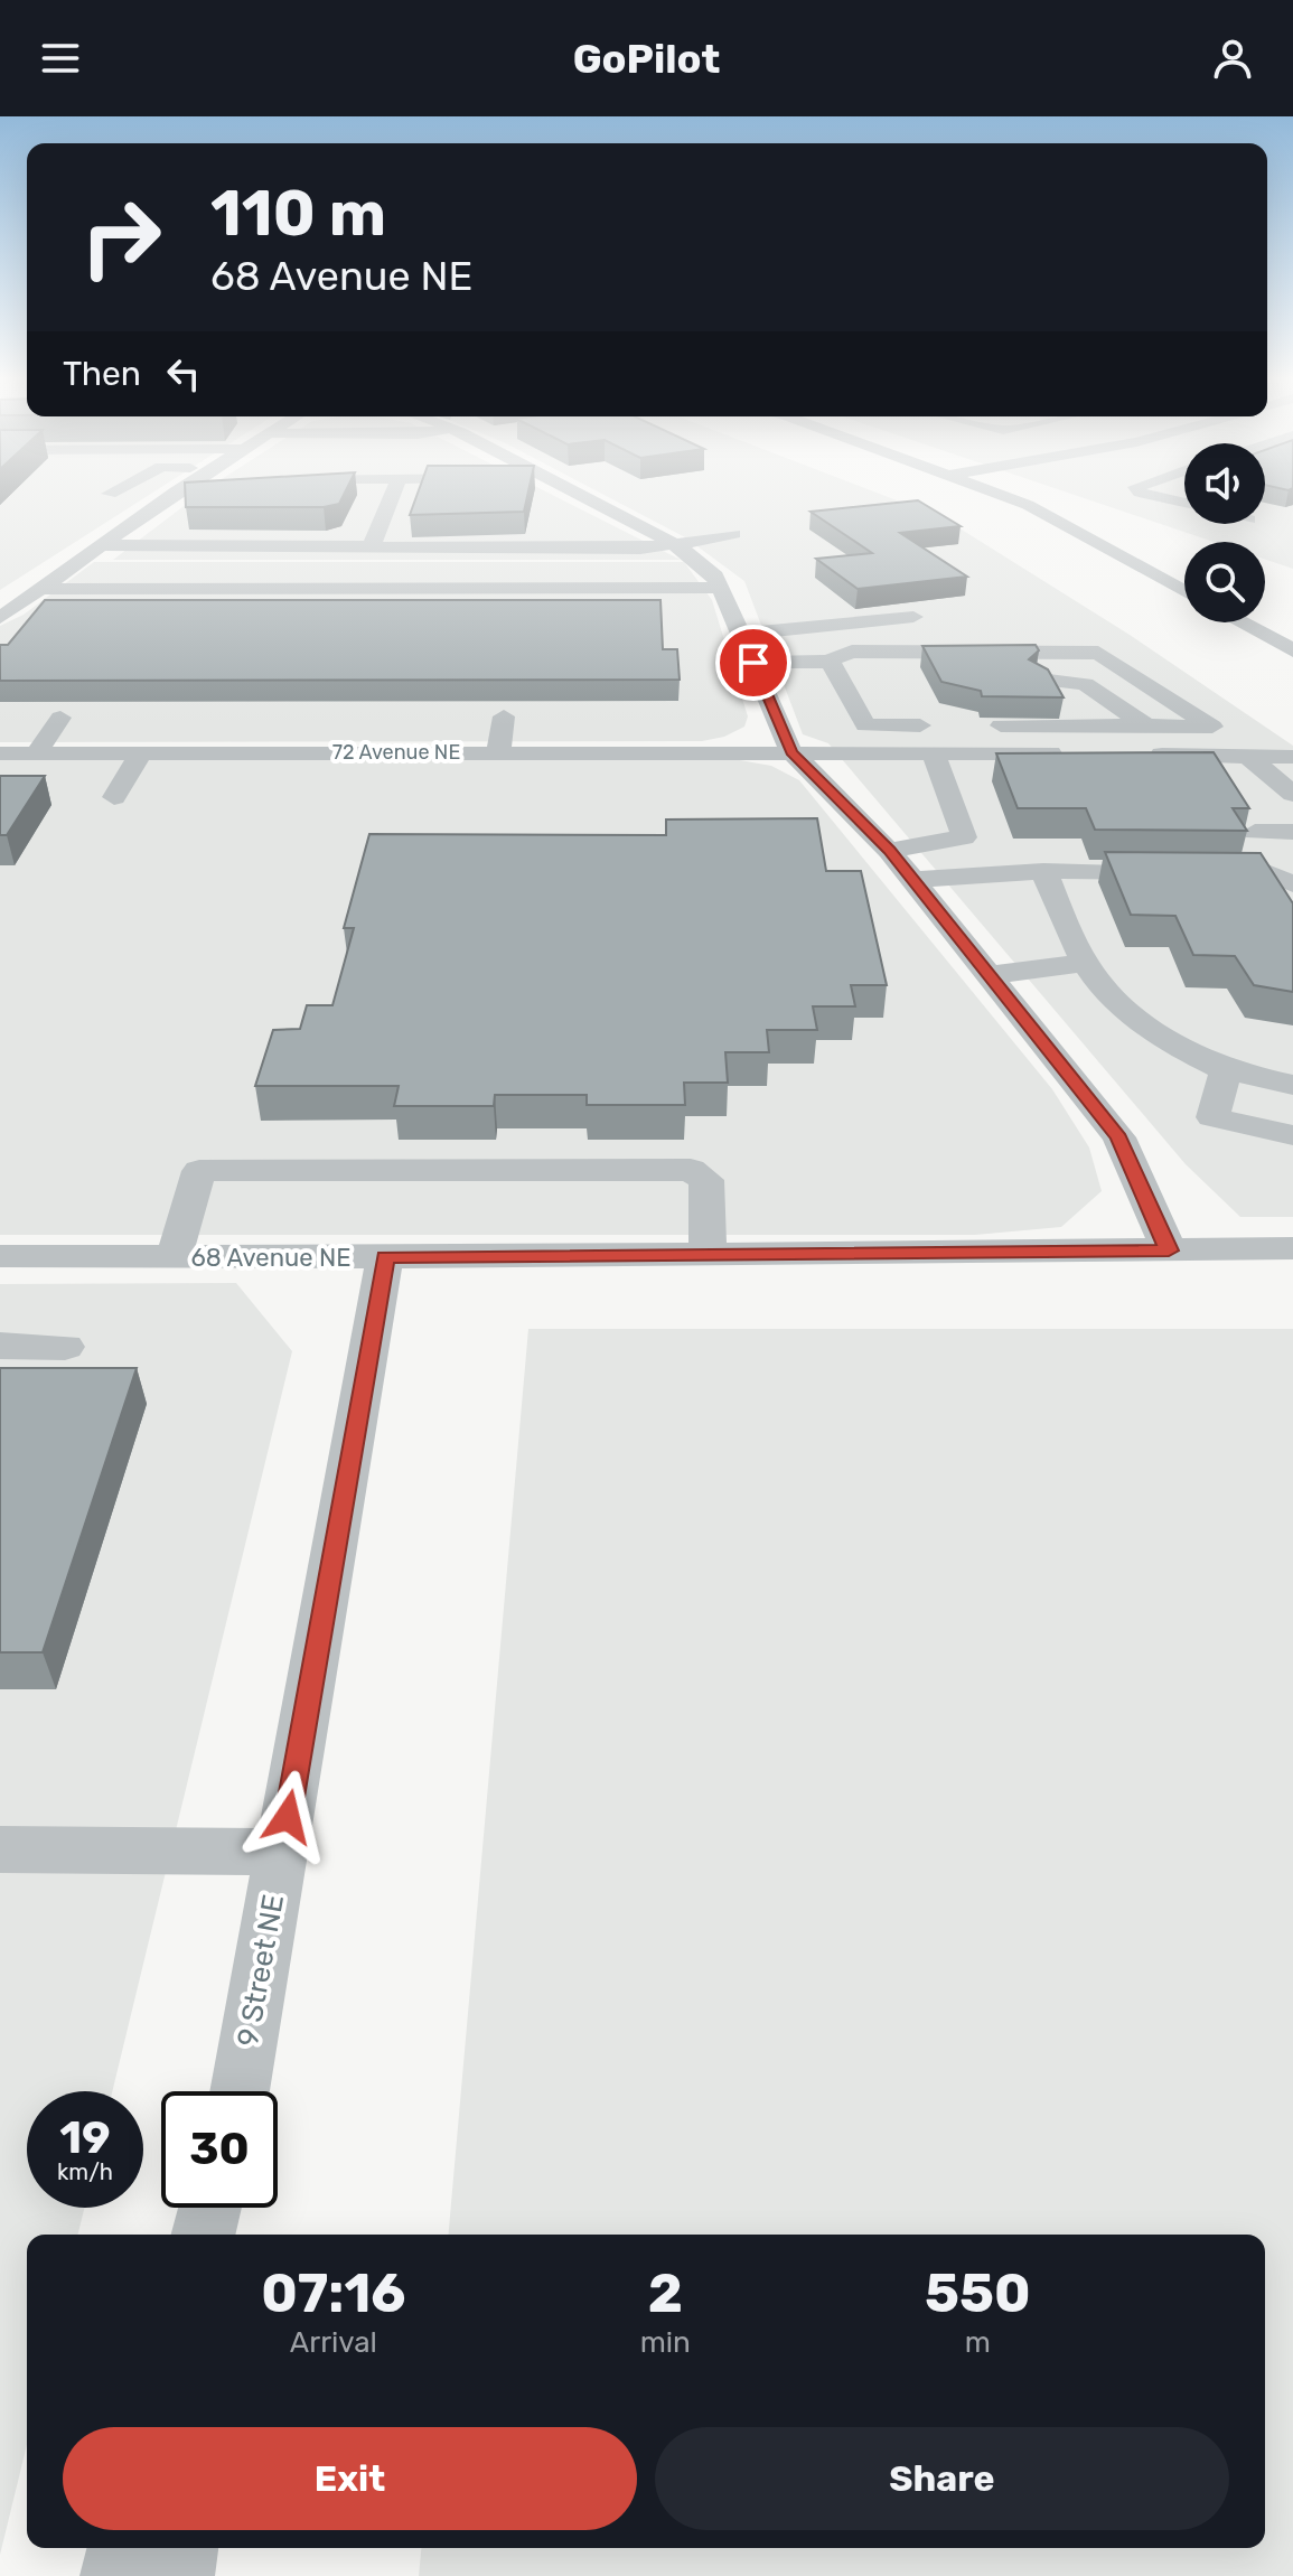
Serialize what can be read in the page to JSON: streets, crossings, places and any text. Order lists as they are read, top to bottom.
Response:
{
  "streets": {
    "street": ["72 Avenue NE", "68 Avenue NE", "9 Street NE"]
  },
  "crossings": [
    ["68 Avenue NE", "9 Street NE"]
  ],
  "page": {
    "header": "GoPilot",
    "turn": ["110 m", "68 Avenue NE"],
    "then": "Then",
    "speed": "19 km/h",
    "limit": "30",
    "eta": [
      "07:16",
      "Arrival",
      "2",
      "min",
      "550",
      "m"
    ],
    "buttons": ["Exit", "Share"]
  }
}
